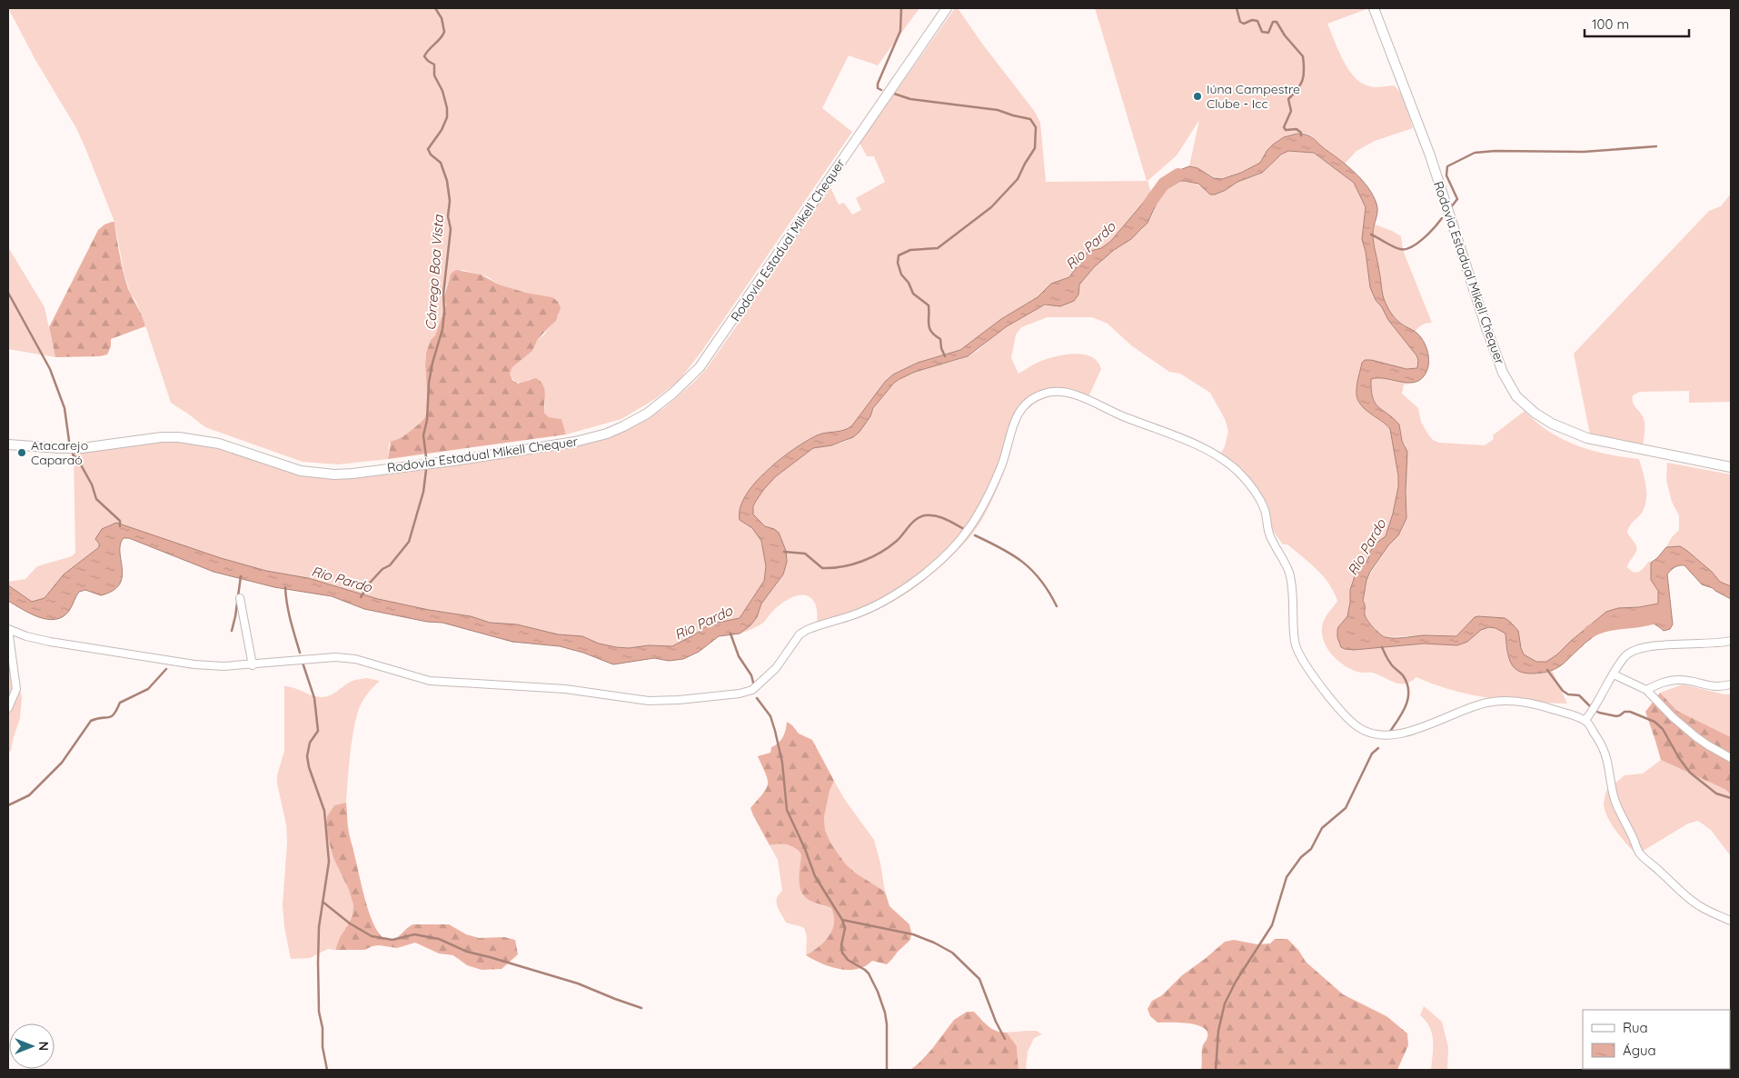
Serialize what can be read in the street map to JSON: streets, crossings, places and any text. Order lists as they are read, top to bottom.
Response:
{
  "streets": {
    "main road": ["Rodovia Estadual Mikell Chequer"]
  },
  "water": ["Rio Pardo", "Córrego Boa Vista"],
  "places": ["Iúna Campestre Clube - Icc", "Atacarejo Caparaó"],
  "legend": ["Rua", "Água"],
  "scale_bar": "100 m",
  "north": "right"
}
